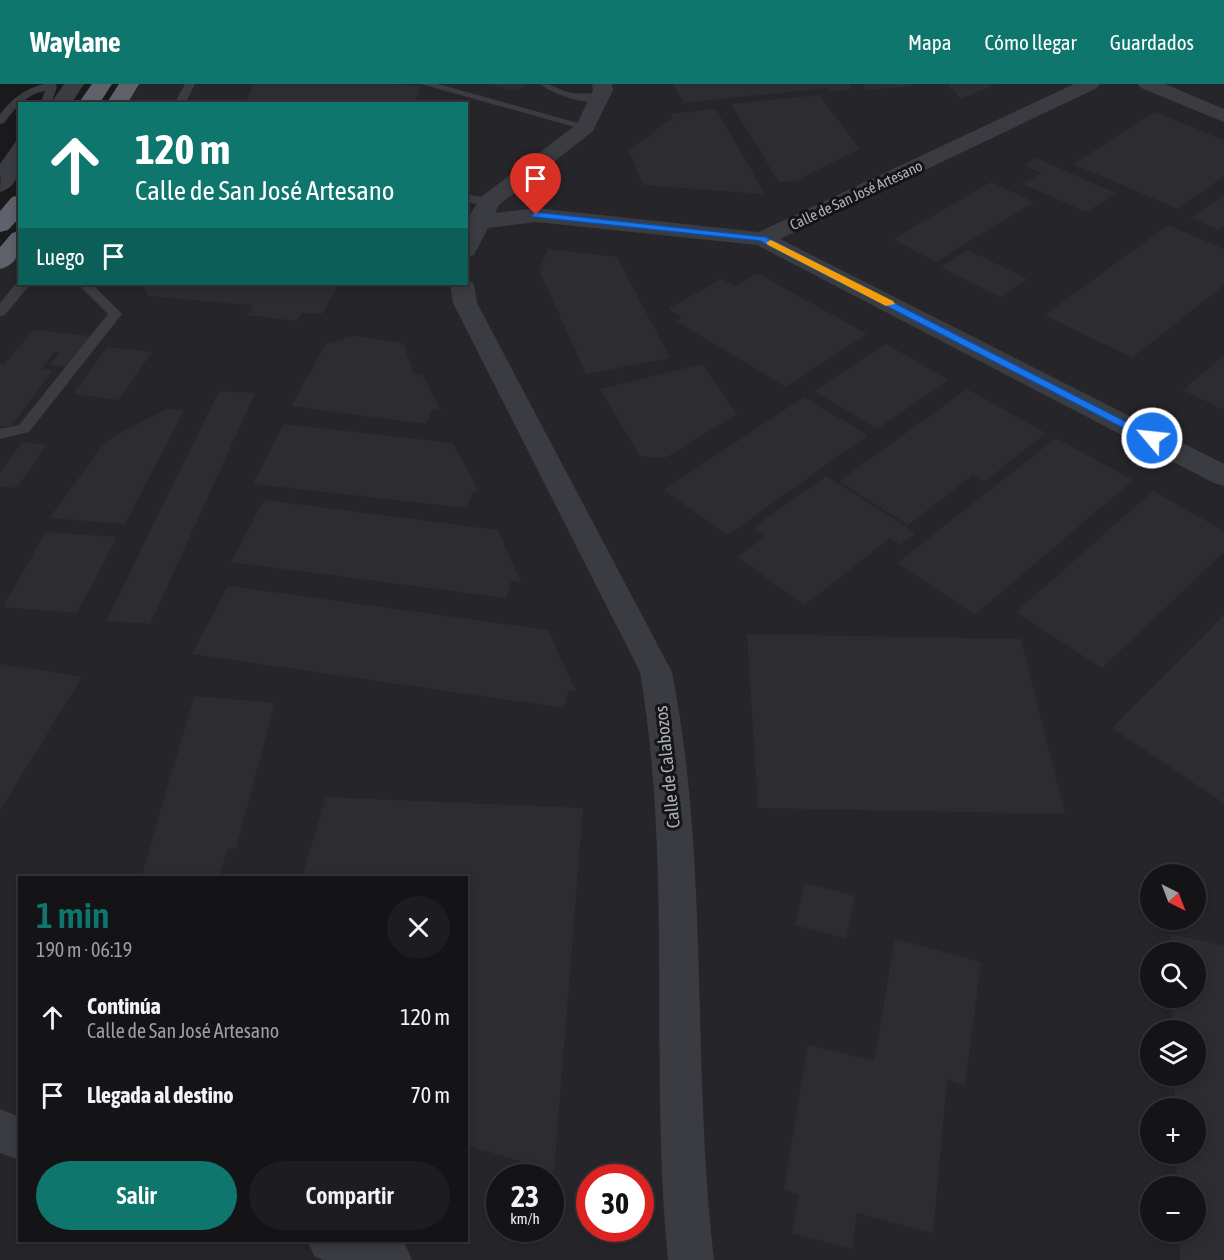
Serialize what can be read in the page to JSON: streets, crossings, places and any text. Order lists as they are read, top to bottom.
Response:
{
  "streets": {
    "street": ["Calle de San José Artesano", "Calle de Calabozos"]
  },
  "north": "bottom right",
  "page": {
    "header": "Waylane",
    "nav": ["Mapa", "Cómo llegar", "Guardados"],
    "turn": ["120 m", "Calle de San José Artesano"],
    "then": "Luego",
    "map_buttons": ["+", "−"],
    "heading": ["1 min", "190 m · 06:19"],
    "list": [
      {
        "name": "Continúa",
        "note": "Calle de San José Artesano",
        "value": "120 m"
      },
      {
        "name": "Llegada al destino",
        "value": "70 m"
      }
    ],
    "buttons": ["Salir", "Compartir"],
    "speed": "23 km/h",
    "limit": "30"
  }
}
